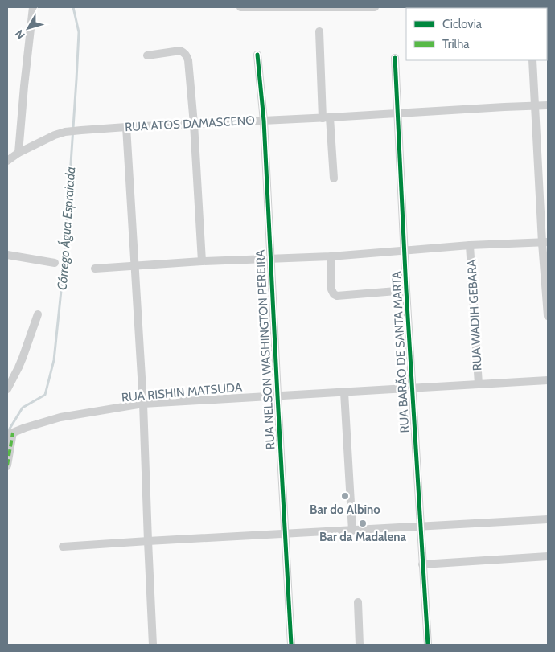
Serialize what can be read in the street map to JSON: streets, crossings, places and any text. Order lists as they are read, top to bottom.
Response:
{
  "streets": {
    "street": [
      "RUA ATOS DAMASCENO",
      "RUA WADIH GEBARA",
      "RUA NELSON WASHINGTON PEREIRA",
      "RUA BARÃO DE SANTA MARTA",
      "RUA RISHIN MATSUDA"
    ]
  },
  "crossings": [
    ["RUA ATOS DAMASCENO", "RUA NELSON WASHINGTON PEREIRA"],
    ["RUA ATOS DAMASCENO", "RUA BARÃO DE SANTA MARTA"],
    ["RUA WADIH GEBARA", "RUA RISHIN MATSUDA"],
    ["RUA NELSON WASHINGTON PEREIRA", "RUA RISHIN MATSUDA"],
    ["RUA BARÃO DE SANTA MARTA", "RUA RISHIN MATSUDA"]
  ],
  "water": ["Córrego Água Espraiada"],
  "places": ["Bar do Albino", "Bar da Madalena"],
  "legend": ["Ciclovia", "Trilha"],
  "north": "bottom left"
}
